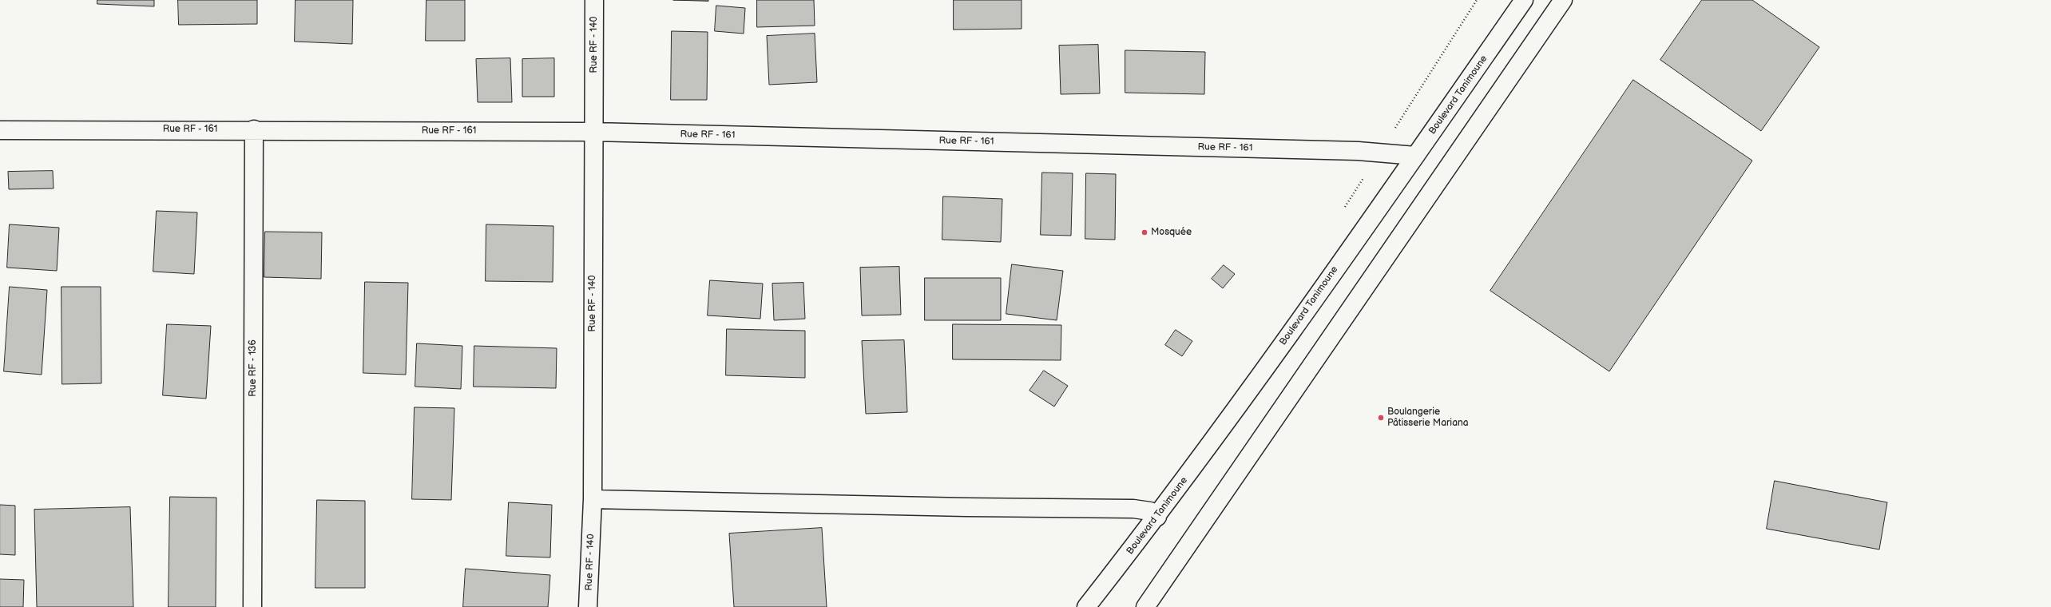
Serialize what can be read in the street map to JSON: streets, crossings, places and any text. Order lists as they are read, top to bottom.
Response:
{
  "streets": {
    "street": [
      "Rue RF - 140",
      "Boulevard Tanimoune",
      "Rue RF - 161",
      "Rue RF - 136"
    ]
  },
  "crossings": [
    ["Rue RF - 140", "Rue RF - 161"],
    ["Boulevard Tanimoune", "Rue RF - 161"],
    ["Rue RF - 161", "Rue RF - 136"]
  ],
  "places": ["Mosquée", "Boulangerie Pâtisserie Mariana"]
}
